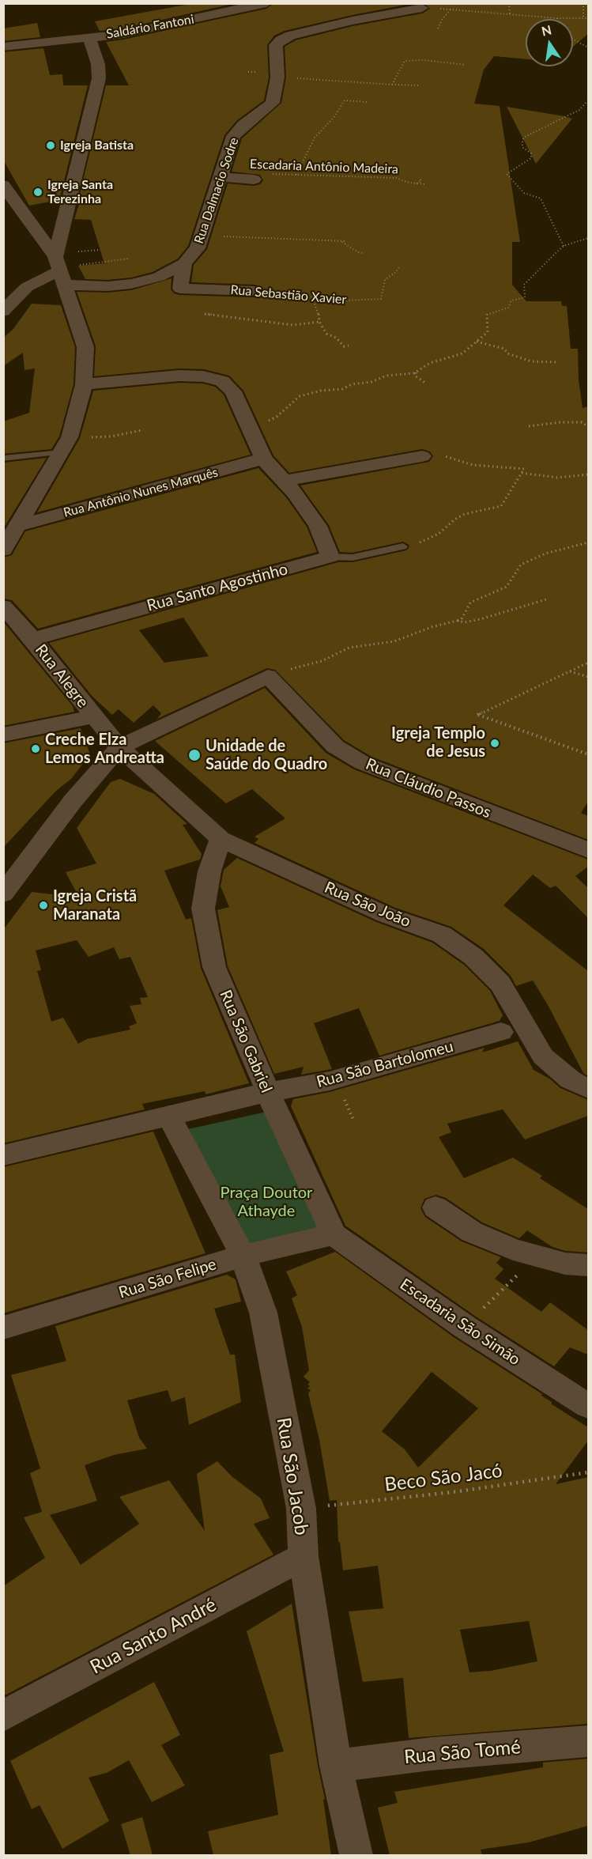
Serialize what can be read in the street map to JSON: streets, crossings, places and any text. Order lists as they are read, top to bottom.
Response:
{
  "streets": {
    "street": [
      "Saldário Fantoni",
      "Rua Dalmacio Sodre",
      "Rua Sebastião Xavier",
      "Rua Antônio Nunes Marquês",
      "Rua Santo Agostinho",
      "Rua Alegre",
      "Rua Cláudio Passos",
      "Rua São João",
      "Rua São Gabriel",
      "Rua São Bartolomeu",
      "Rua São Felipe",
      "Escadaria São Simão",
      "Rua São Jacob",
      "Rua Santo André",
      "Rua São Tomé"
    ],
    "path": ["Escadaria Antônio Madeira", "Beco São Jacó"]
  },
  "crossings": [
    ["Rua Dalmacio Sodre", "Rua Sebastião Xavier"],
    ["Rua Santo Agostinho", "Rua Alegre"],
    ["Rua Alegre", "Rua São João"],
    ["Rua São João", "Rua São Gabriel"],
    ["Rua São Gabriel", "Rua São Bartolomeu"],
    ["Rua São Gabriel", "Rua São Felipe"],
    ["Rua São Gabriel", "Escadaria São Simão"],
    ["Rua São Felipe", "Escadaria São Simão"],
    ["Rua São Felipe", "Rua São Jacob"],
    ["Rua São Jacob", "Beco São Jacó"],
    ["Rua São Jacob", "Rua Santo André"],
    ["Rua São Jacob", "Rua São Tomé"]
  ],
  "parks": ["Praça Doutor Athayde"],
  "places": [
    "Igreja Batista",
    "Igreja Santa Terezinha",
    "Igreja Templo de Jesus",
    "Creche Elza Lemos Andreatta",
    "Unidade de Saúde do Quadro",
    "Igreja Cristã Maranata"
  ],
  "north": "top"
}
